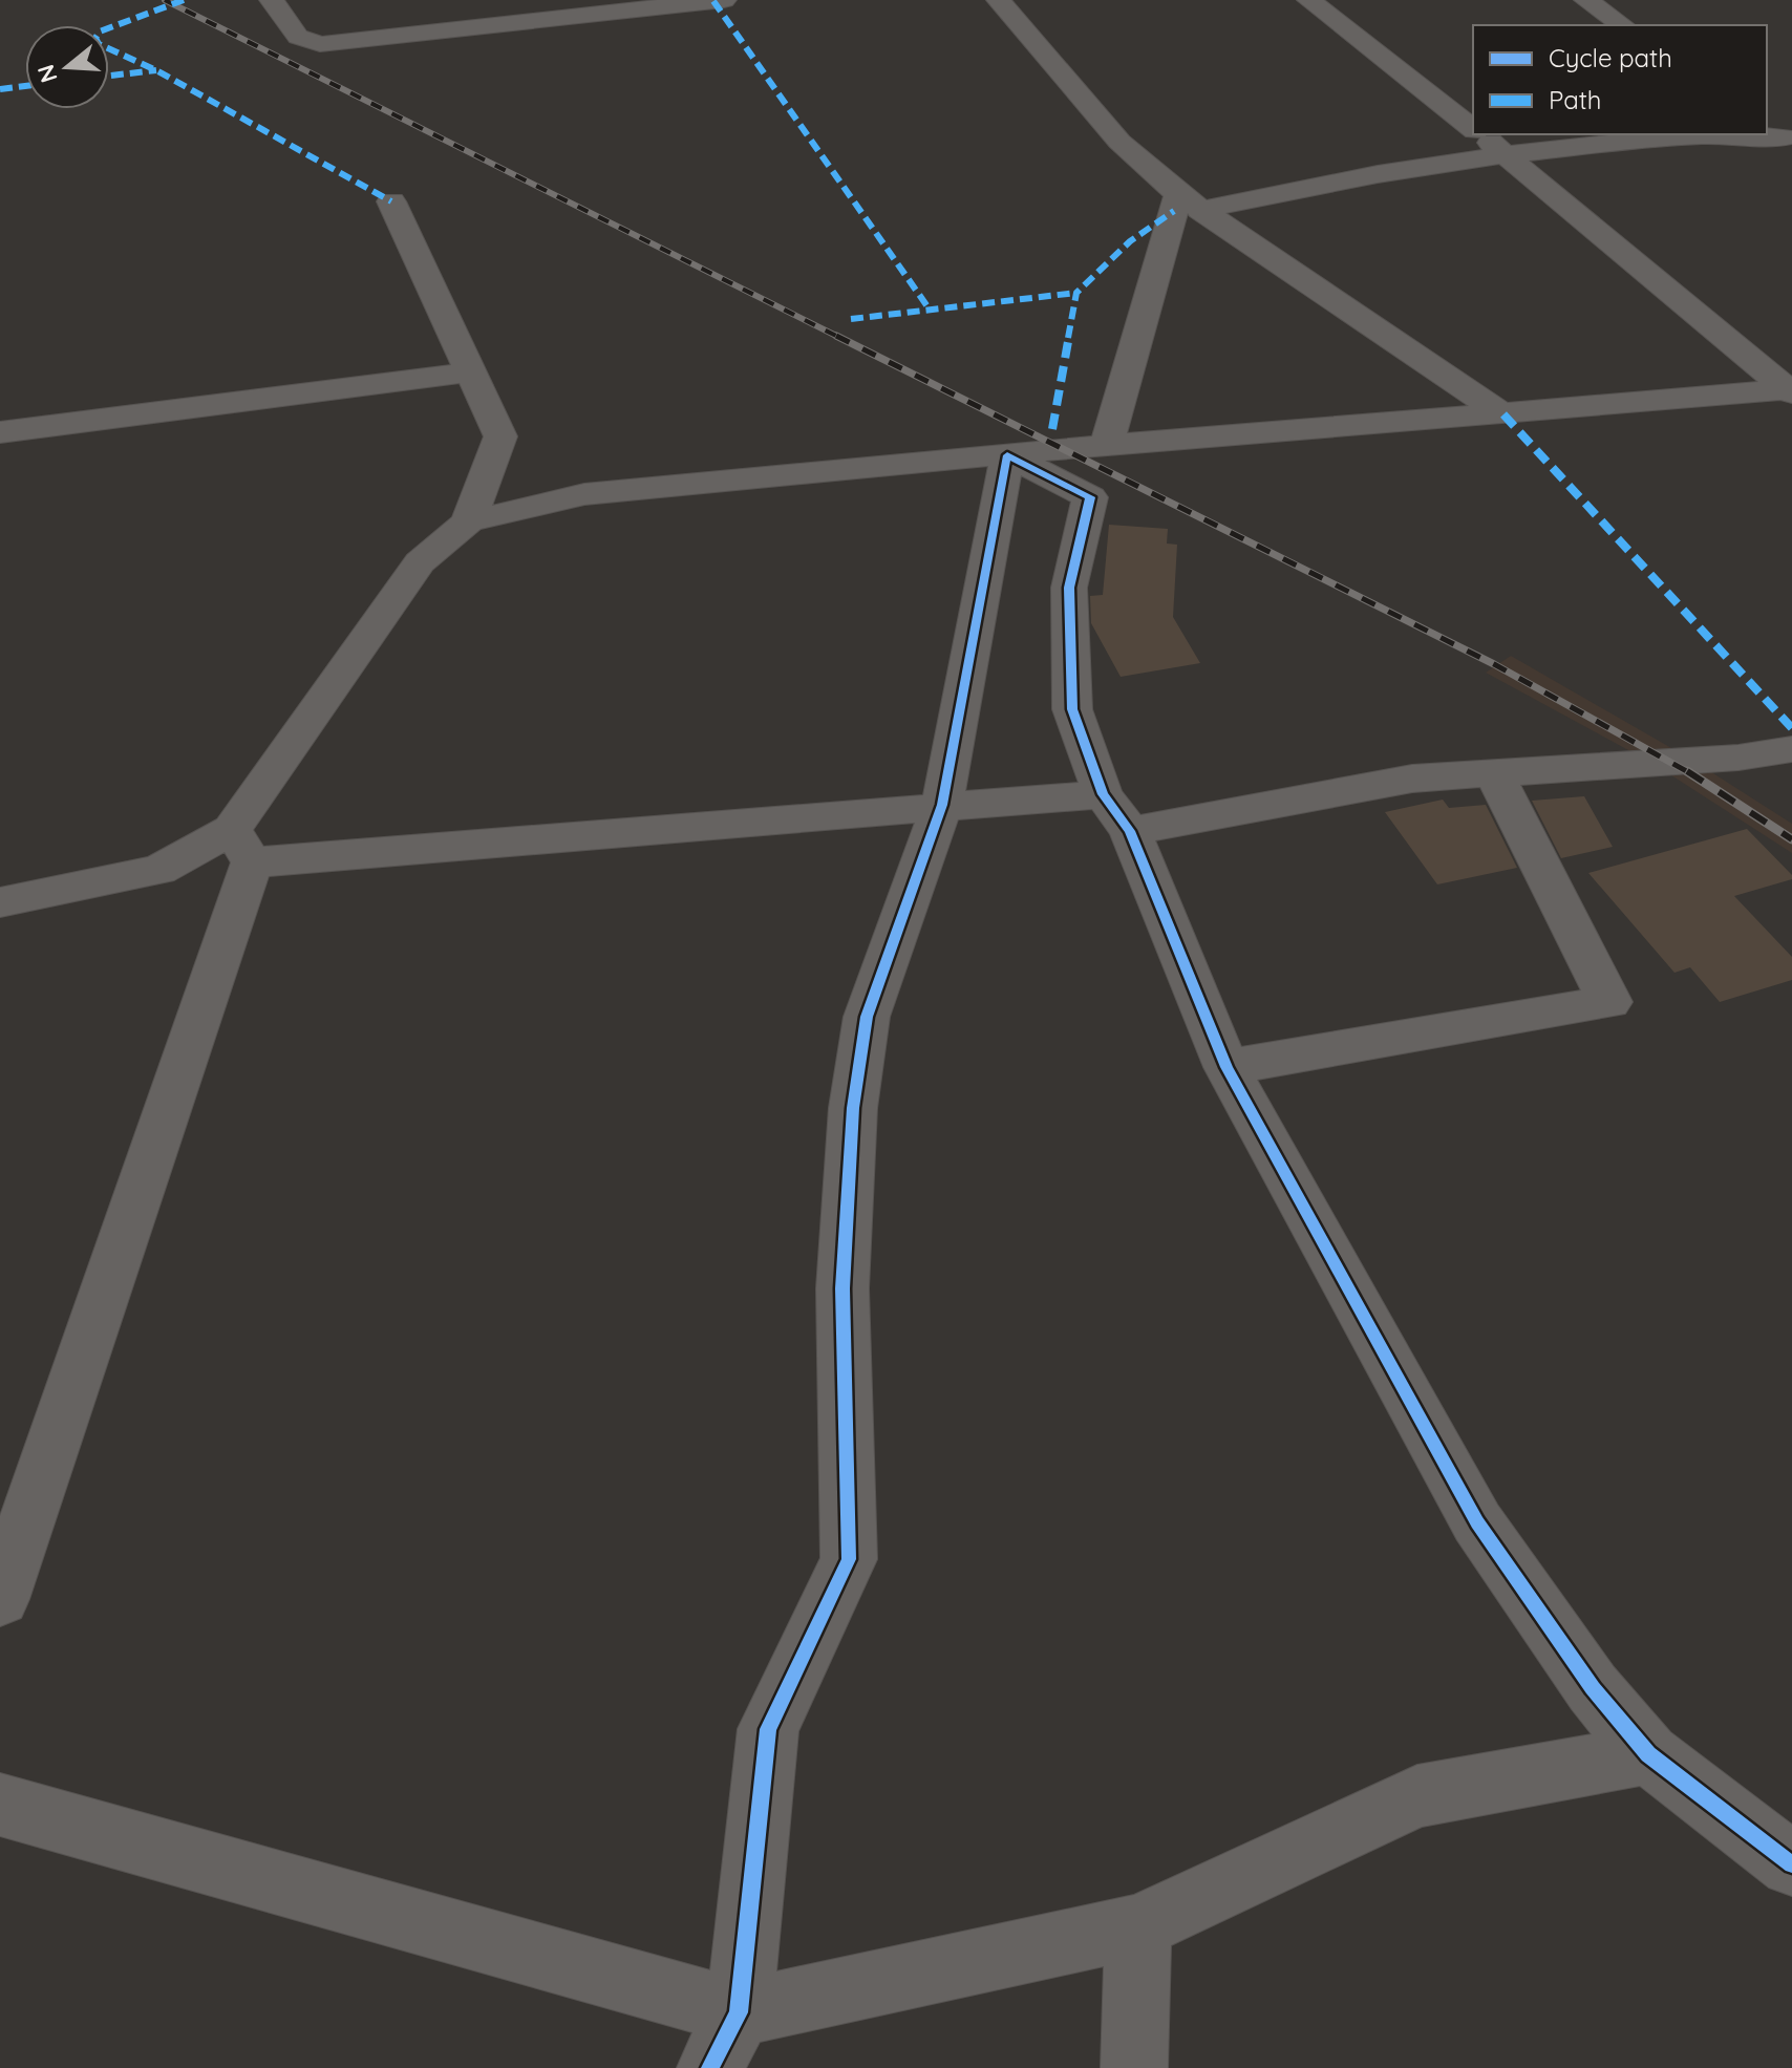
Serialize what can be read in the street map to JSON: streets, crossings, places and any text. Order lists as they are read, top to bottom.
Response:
{
  "legend": ["Cycle path", "Path"],
  "north": "left"
}
